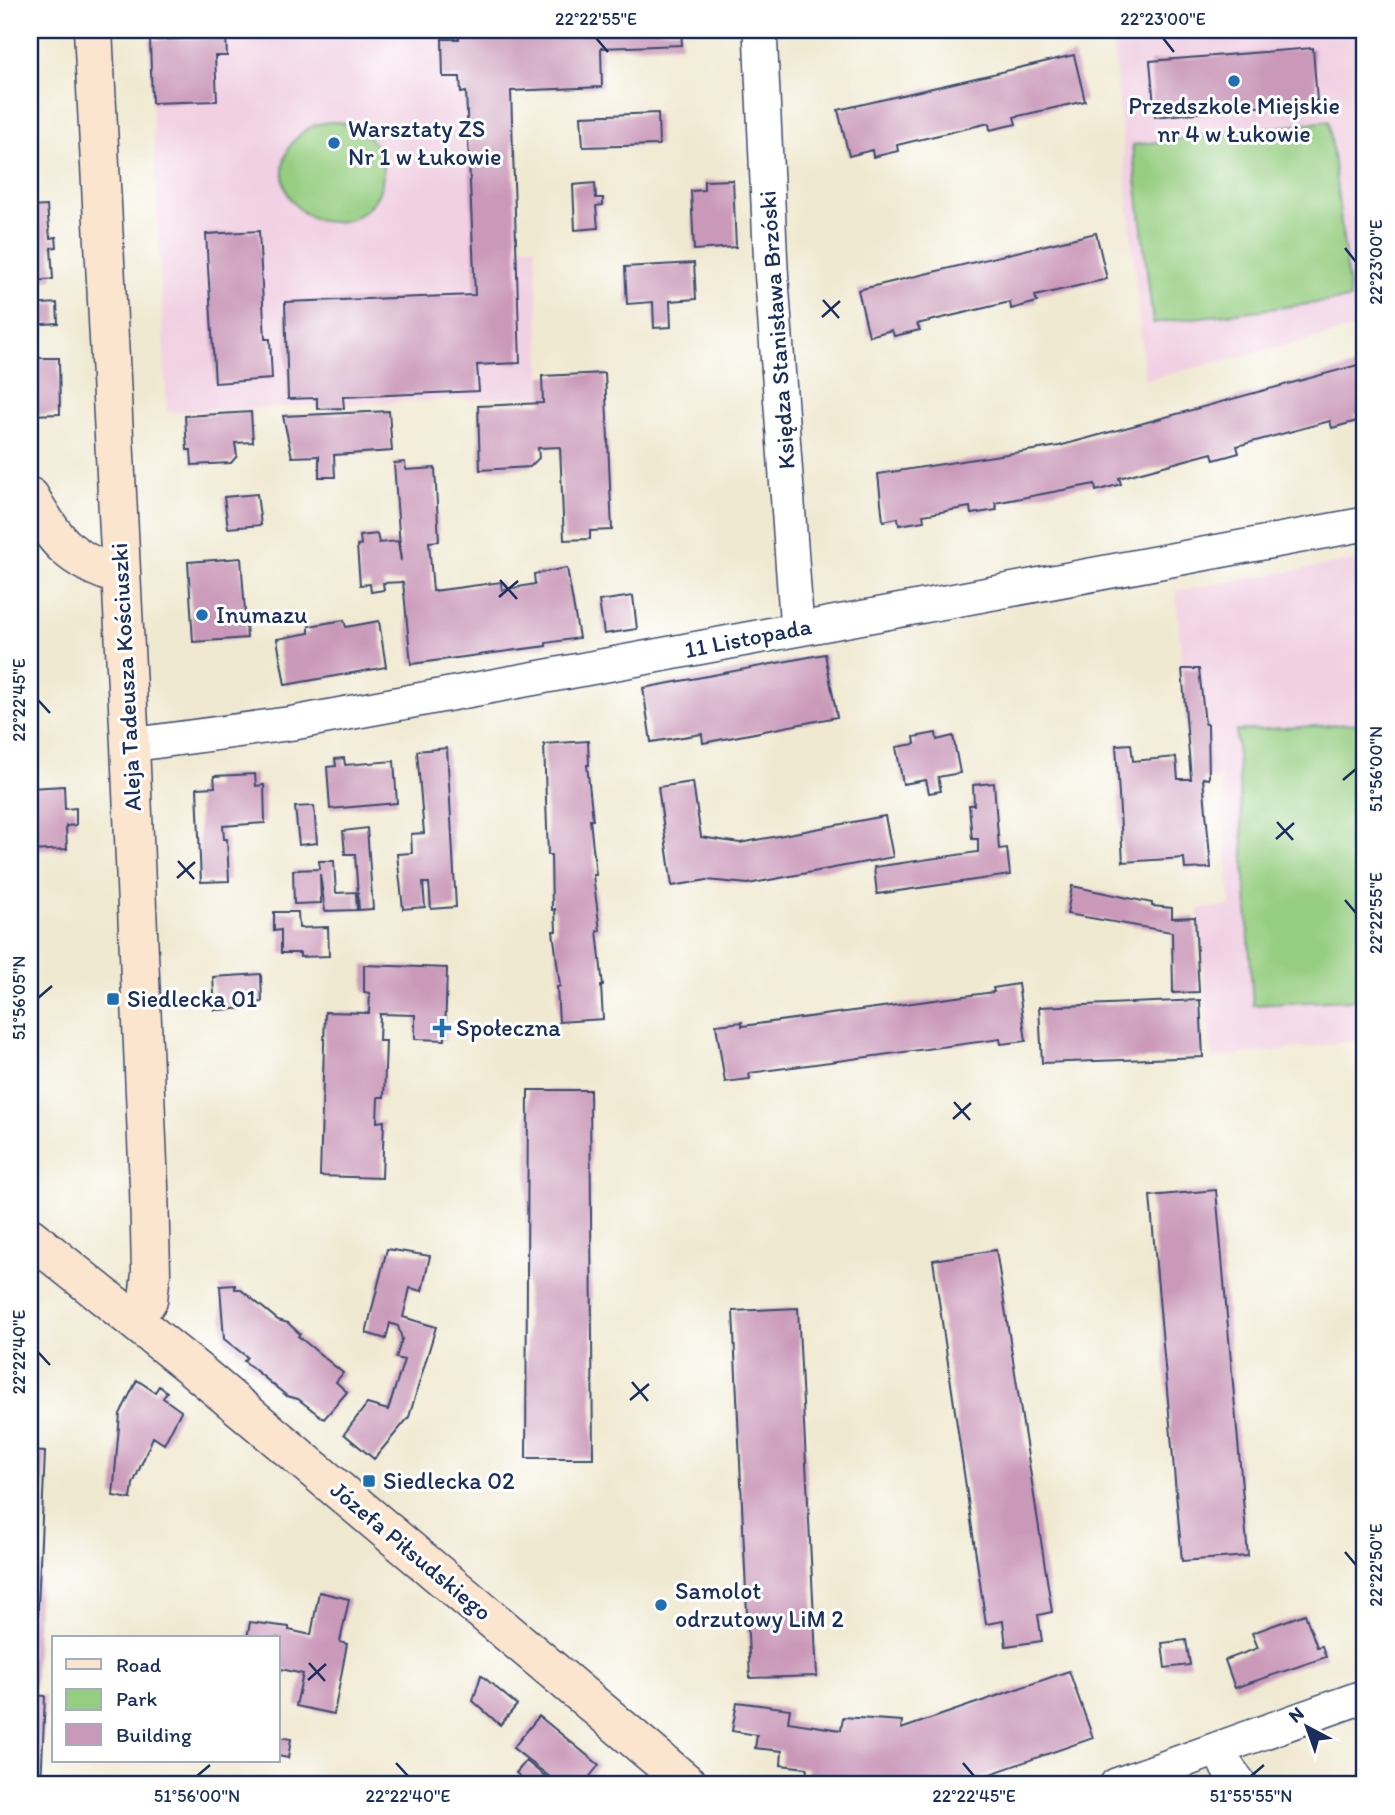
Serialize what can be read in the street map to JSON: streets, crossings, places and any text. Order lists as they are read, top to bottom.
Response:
{
  "streets": {
    "street": [
      "Księdza Stanisława Brzóski",
      "11 Listopada",
      "Aleja Tadeusza Kościuszki",
      "Józefa Piłsudskiego"
    ]
  },
  "crossings": [
    ["Księdza Stanisława Brzóski", "11 Listopada"],
    ["11 Listopada", "Aleja Tadeusza Kościuszki"],
    ["Aleja Tadeusza Kościuszki", "Józefa Piłsudskiego"]
  ],
  "places": {
    "other": [
      "Przedszkole Miejskie nr 4 w Łukowie",
      "Warsztaty ZS Nr 1 w Łukowie",
      "Inumazu",
      "Samolot odrzutowy LiM 2"
    ],
    "transit": ["Siedlecka 01", "Siedlecka 02"],
    "health": ["Społeczna"]
  },
  "legend": ["Road", "Park", "Building"],
  "north": "top left",
  "coordinates": [
    "22°22'55\"E",
    "22°23'00\"E",
    "22°22'45\"E",
    "51°56'00\"N",
    "51°56'05\"N",
    "22°22'40\"E",
    "22°22'50\"E",
    "51°55'55\"N"
  ]
}
